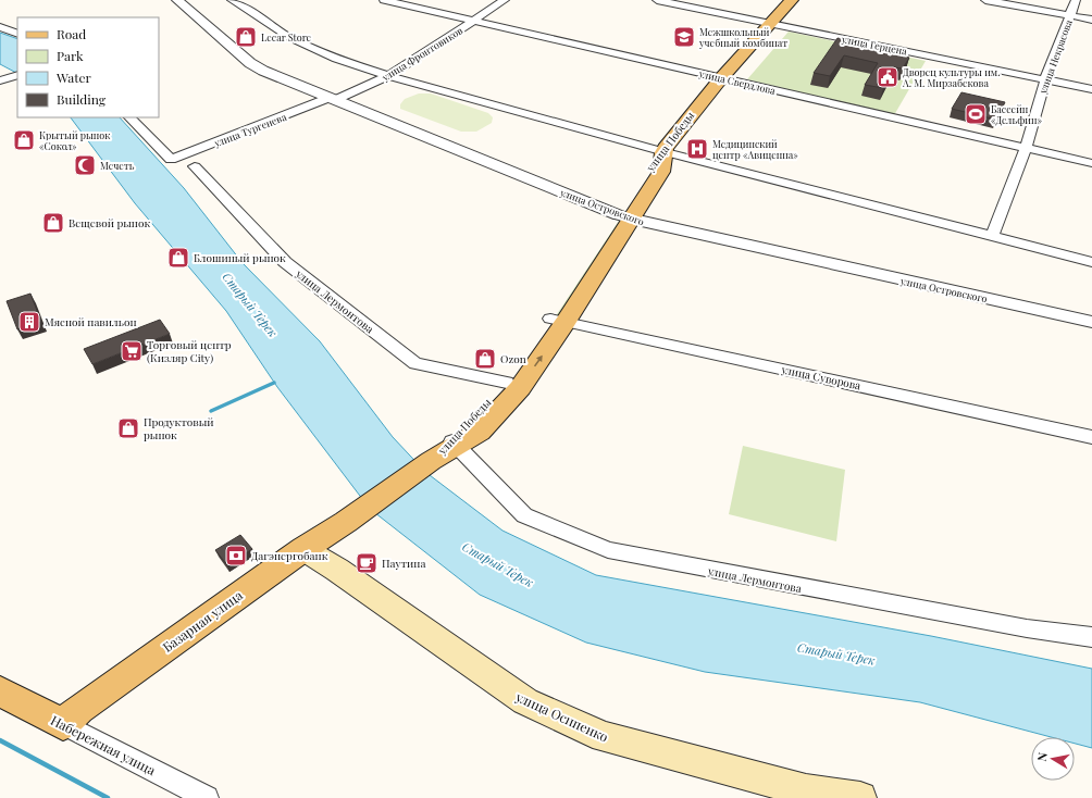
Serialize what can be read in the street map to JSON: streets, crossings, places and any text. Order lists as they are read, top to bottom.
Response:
{
  "streets": {
    "main road": [
      "улица Победы",
      "Базарная улица",
      "улица Осипенко",
      "Набережная улица"
    ],
    "street": [
      "улица Герцена",
      "улица Фронтовиков",
      "улица Некрасова",
      "улица Свердлова",
      "улица Тургенева",
      "улица Островского",
      "улица Лермонтова",
      "улица Суворова"
    ]
  },
  "crossings": [
    ["улица Герцена", "улица Некрасова"],
    ["улица Герцена", "улица Победы"],
    ["улица Фронтовиков", "улица Свердлова"],
    ["улица Фронтовиков", "улица Тургенева"],
    ["улица Фронтовиков", "улица Островского"],
    ["улица Некрасова", "улица Свердлова"],
    ["улица Свердлова", "улица Победы"],
    ["улица Тургенева", "улица Островского"],
    ["улица Победы", "улица Островского"],
    ["улица Победы", "улица Лермонтова"],
    ["улица Победы", "улица Суворова"],
    ["улица Победы", "Базарная улица"],
    ["Базарная улица", "улица Осипенко"],
    ["Базарная улица", "Набережная улица"]
  ],
  "water": ["Старый Терек"],
  "places": {
    "shop": [
      "Lecar Store",
      "Крытый рынок «Сокол»",
      "Вещевой рынок",
      "Блошиный рынок",
      "Ozon",
      "Продуктовый рынок"
    ],
    "school or university": ["Межшкольный учебный комбинат"],
    "public building": ["Дворец культуры им. А. М. Мирзабекова"],
    "sports": ["Бассейн «Дельфин»"],
    "hospital": ["Медицинский центр «Авиценна»"],
    "mosque": ["Мечеть"],
    "building": ["Мясной павильон"],
    "supermarket": ["Торговый центр (Кизляр City)"],
    "bank": ["Дагэнергобанк"],
    "cafe": ["Паутина"]
  },
  "legend": [
    "Road",
    "Park",
    "Water",
    "Building"
  ],
  "north": "left"
}
